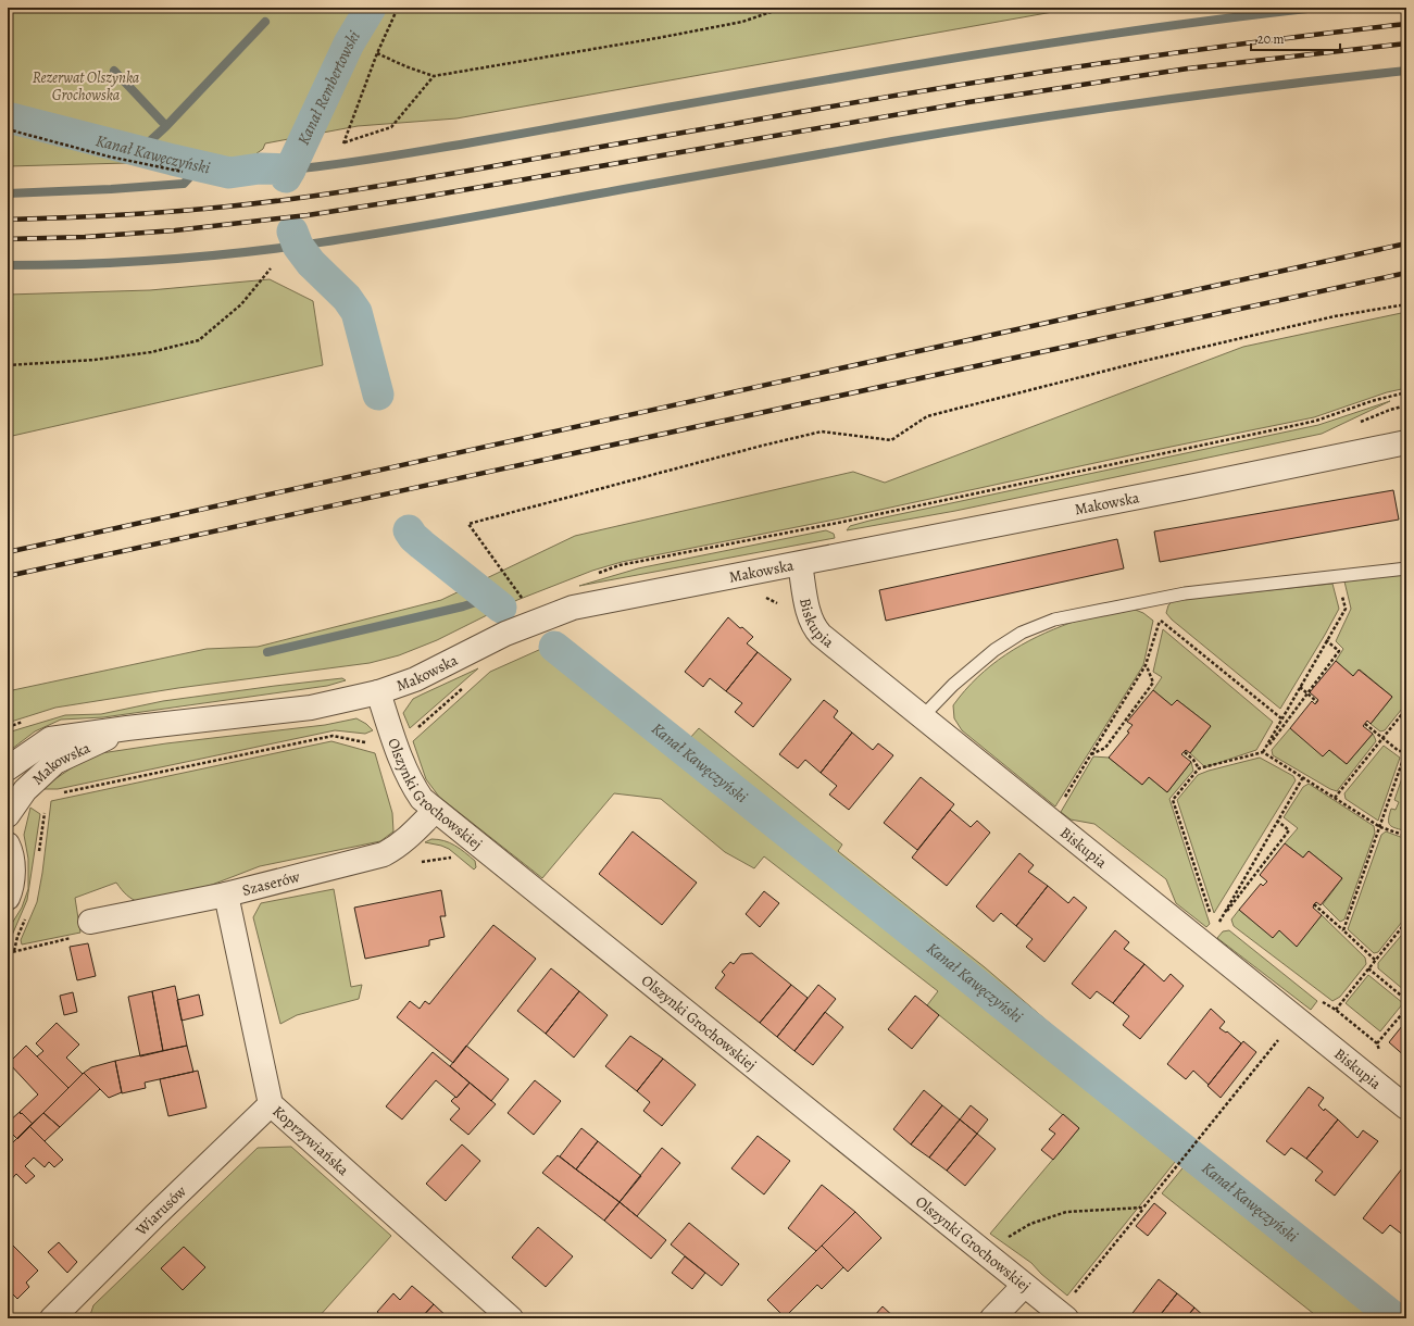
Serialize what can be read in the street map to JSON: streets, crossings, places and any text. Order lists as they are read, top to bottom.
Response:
{
  "streets": {
    "street": [
      "Makowska",
      "Biskupia",
      "Olszynki Grochowskiej",
      "Szaserów",
      "Koprzywiańska",
      "Wiarusów"
    ]
  },
  "crossings": [
    ["Makowska", "Biskupia"],
    ["Makowska", "Olszynki Grochowskiej"],
    ["Olszynki Grochowskiej", "Szaserów"],
    ["Szaserów", "Koprzywiańska"],
    ["Koprzywiańska", "Wiarusów"]
  ],
  "water": ["Kanał Rembertowski", "Kanał Kawęczyński"],
  "parks": ["Rezerwat Olszynka Grochowska"],
  "scale_bar": "20 m"
}
